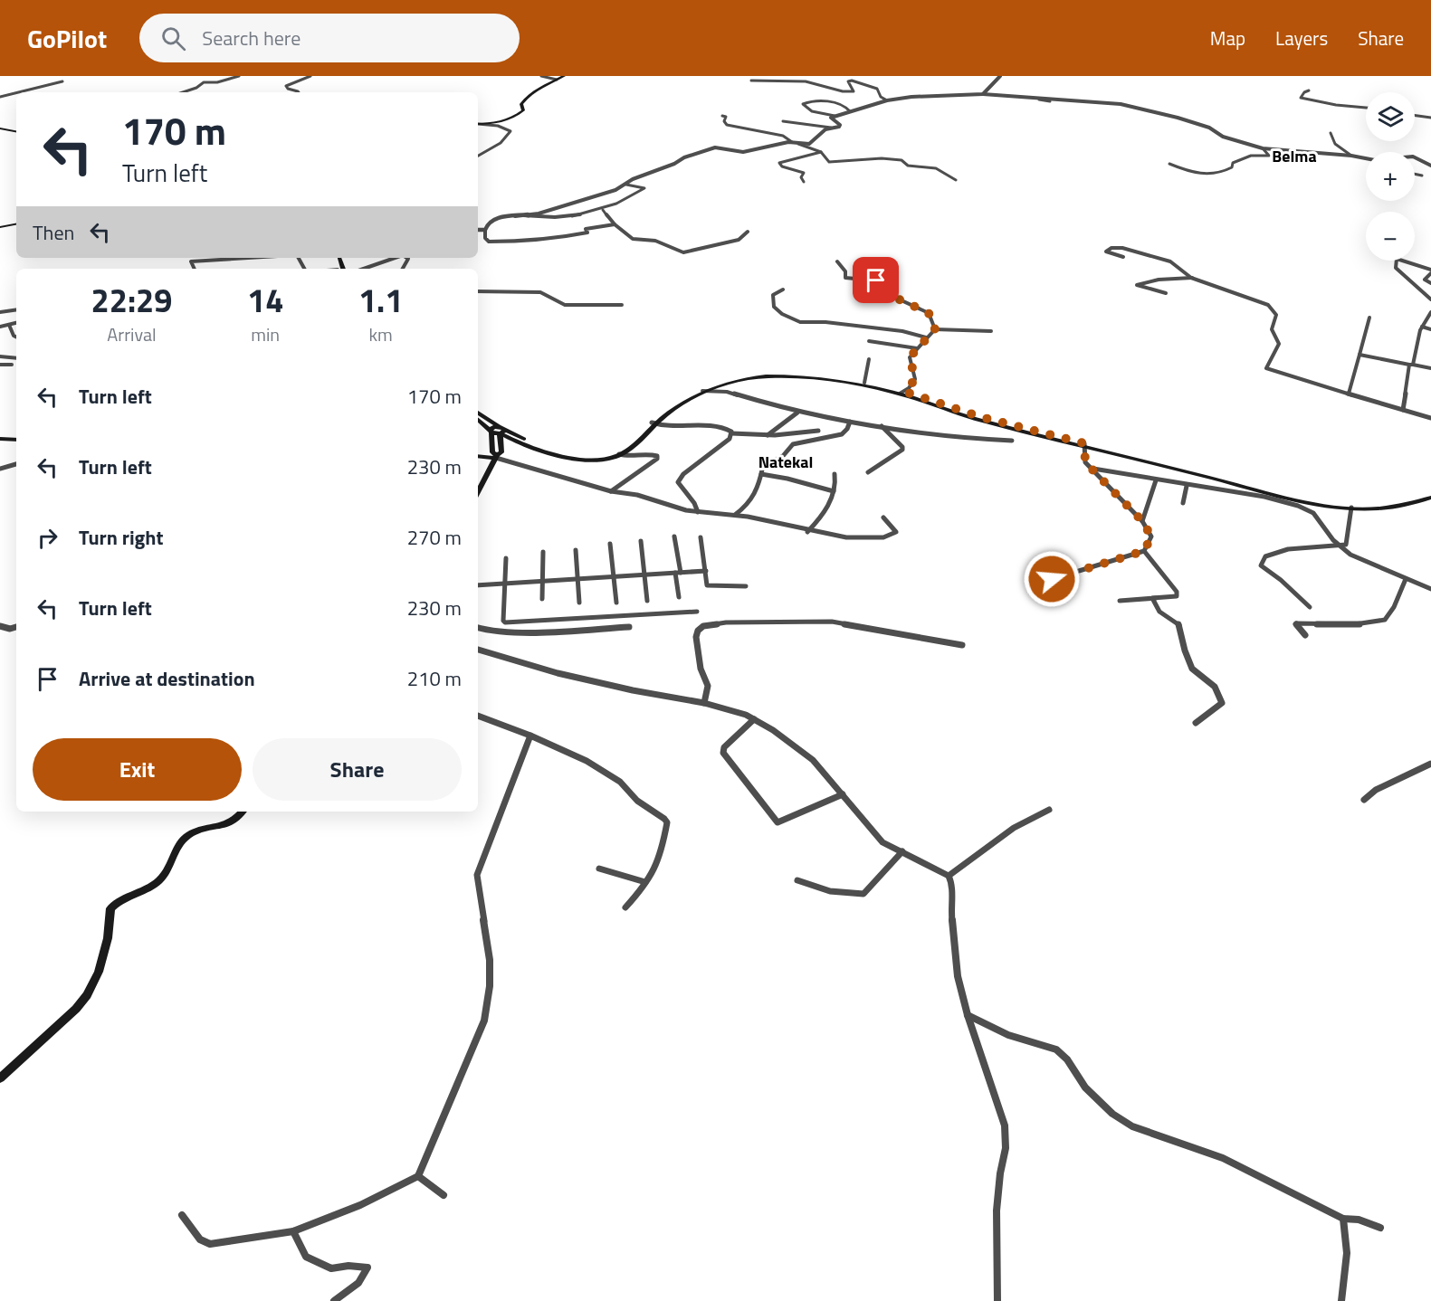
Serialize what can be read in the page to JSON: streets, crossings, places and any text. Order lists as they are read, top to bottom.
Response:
{
  "districts": ["Belma", "Natekal"],
  "page": {
    "header": "GoPilot",
    "search": "Search here",
    "nav": ["Map", "Layers", "Share"],
    "map_buttons": ["+", "−"],
    "turn": ["170 m", "Turn left"],
    "then": "Then",
    "eta": [
      "22:29",
      "Arrival",
      "14",
      "min",
      "1.1",
      "km"
    ],
    "list": [
      {
        "name": "Turn left",
        "value": "170 m"
      },
      {
        "name": "Turn left",
        "value": "230 m"
      },
      {
        "name": "Turn right",
        "value": "270 m"
      },
      {
        "name": "Turn left",
        "value": "230 m"
      },
      {
        "name": "Arrive at destination",
        "value": "210 m"
      }
    ],
    "buttons": ["Exit", "Share"]
  }
}
